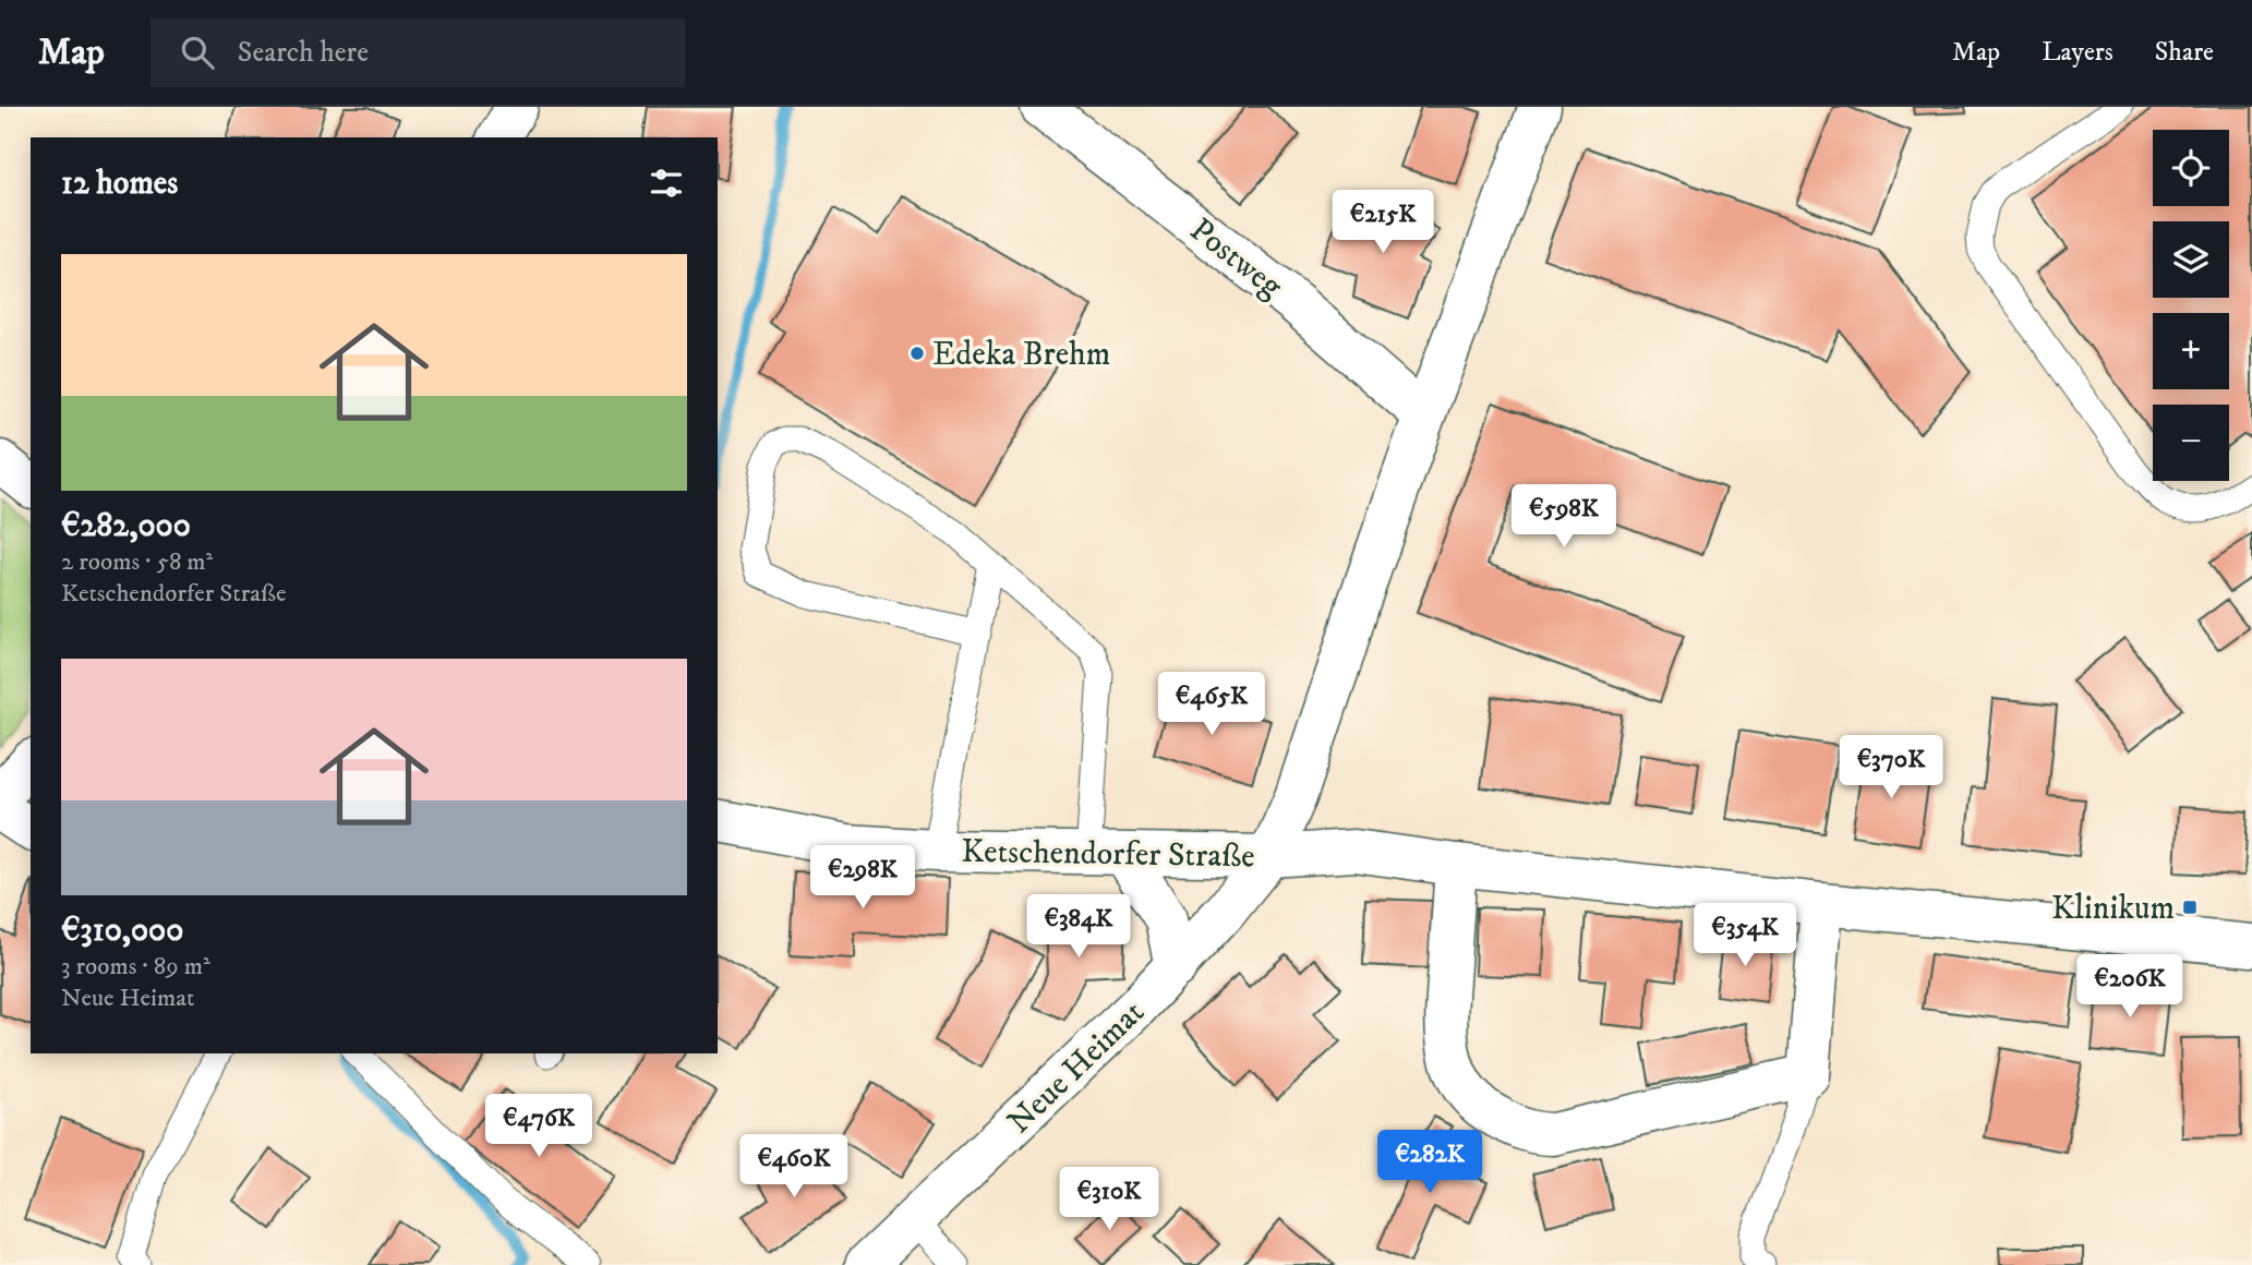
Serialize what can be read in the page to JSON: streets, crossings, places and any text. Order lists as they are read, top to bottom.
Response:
{
  "streets": {
    "street": ["Postweg", "Ketschendorfer Straße", "Neue Heimat"]
  },
  "crossings": [
    ["Ketschendorfer Straße", "Neue Heimat"]
  ],
  "places": {
    "other": ["Edeka Brehm"],
    "transit": ["Klinikum"]
  },
  "page": {
    "header": "Map",
    "search": "Search here",
    "nav": ["Map", "Layers", "Share"],
    "map_buttons": ["+", "−"],
    "heading": "12 homes",
    "price": [
      "€215K",
      "€598K",
      "€465K",
      "€370K",
      "€298K",
      "€384K",
      "€354K",
      "€206K",
      "€476K",
      "€282K",
      "€460K",
      "€310K"
    ],
    "list": [
      {
        "name": "€282,000",
        "note": "2 rooms · 58 m² · Ketschendorfer Straße"
      },
      {
        "name": "€310,000",
        "note": "3 rooms · 89 m² · Neue Heimat"
      }
    ]
  }
}
